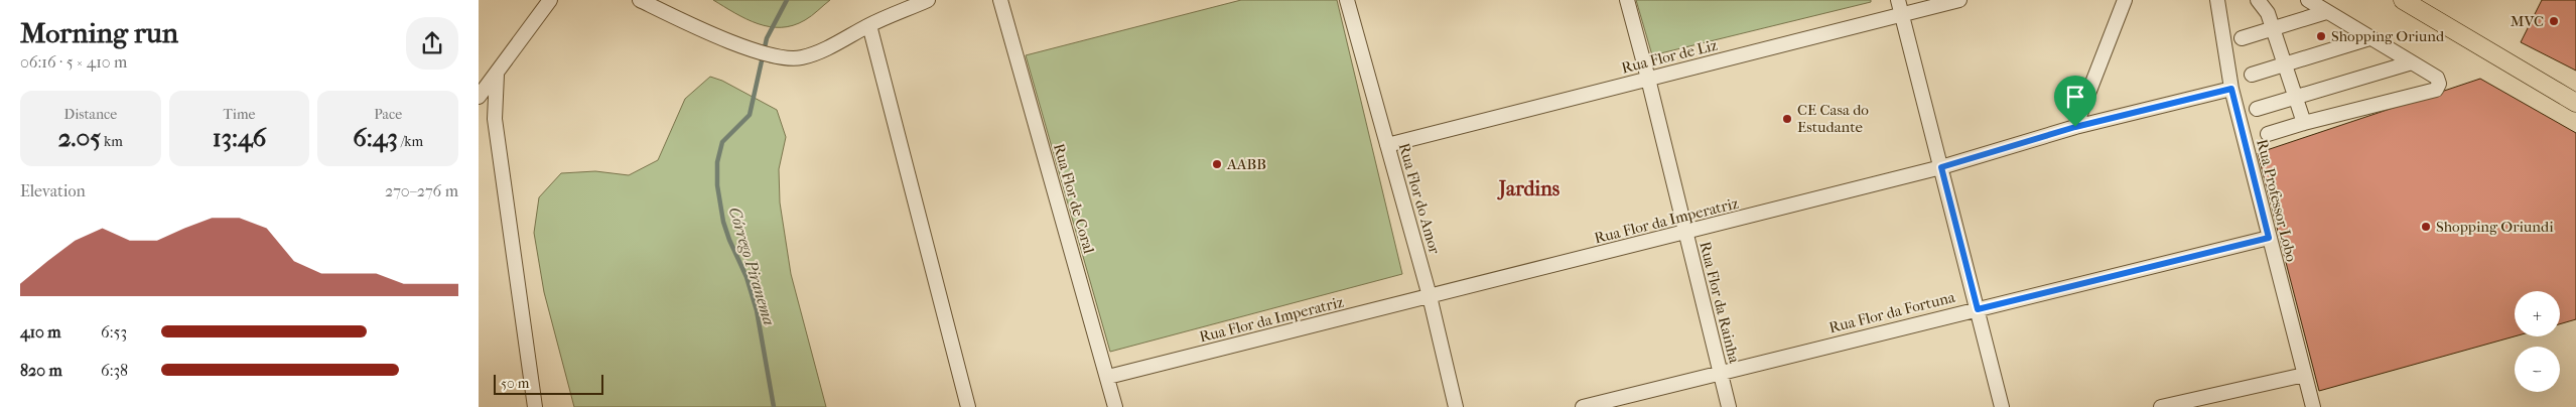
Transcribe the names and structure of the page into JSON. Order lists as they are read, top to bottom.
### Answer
{
  "streets": {
    "street": [
      "Rua Flor de Liz",
      "Rua Flor de Coral",
      "Rua Flor do Amor",
      "Rua Professor Lobo",
      "Rua Flor da Imperatriz",
      "Rua Flor da Rainha",
      "Rua Flor da Fortuna"
    ]
  },
  "crossings": [
    ["Rua Flor de Liz", "Rua Flor do Amor"],
    ["Rua Flor de Liz", "Rua Flor da Rainha"],
    ["Rua Flor de Coral", "Rua Flor da Imperatriz"],
    ["Rua Flor do Amor", "Rua Flor da Imperatriz"],
    ["Rua Professor Lobo", "Rua Flor da Imperatriz"],
    ["Rua Professor Lobo", "Rua Flor da Fortuna"],
    ["Rua Flor da Imperatriz", "Rua Flor da Rainha"],
    ["Rua Flor da Rainha", "Rua Flor da Fortuna"]
  ],
  "districts": ["Jardins"],
  "water": ["Córrego Piranema"],
  "places": [
    "MVC",
    "Shopping Oriund",
    "CE Casa do Estudante",
    "AABB",
    "Shopping Oriundi"
  ],
  "scale_bar": "50 m",
  "page": {
    "heading": ["Morning run", "06:16 · 5 × 410 m"],
    "stats": [
      ["Distance", "2.05 km"],
      ["Time", "13:46"],
      ["Pace", "6:43 /km"]
    ],
    "chart": ["Elevation", "270–276 m"],
    "map_buttons": ["+", "−"],
    "list": [
      {
        "name": "410 m",
        "note": "6:53"
      },
      {
        "name": "820 m",
        "note": "6:38"
      }
    ],
    "scale": "50 m"
  }
}
